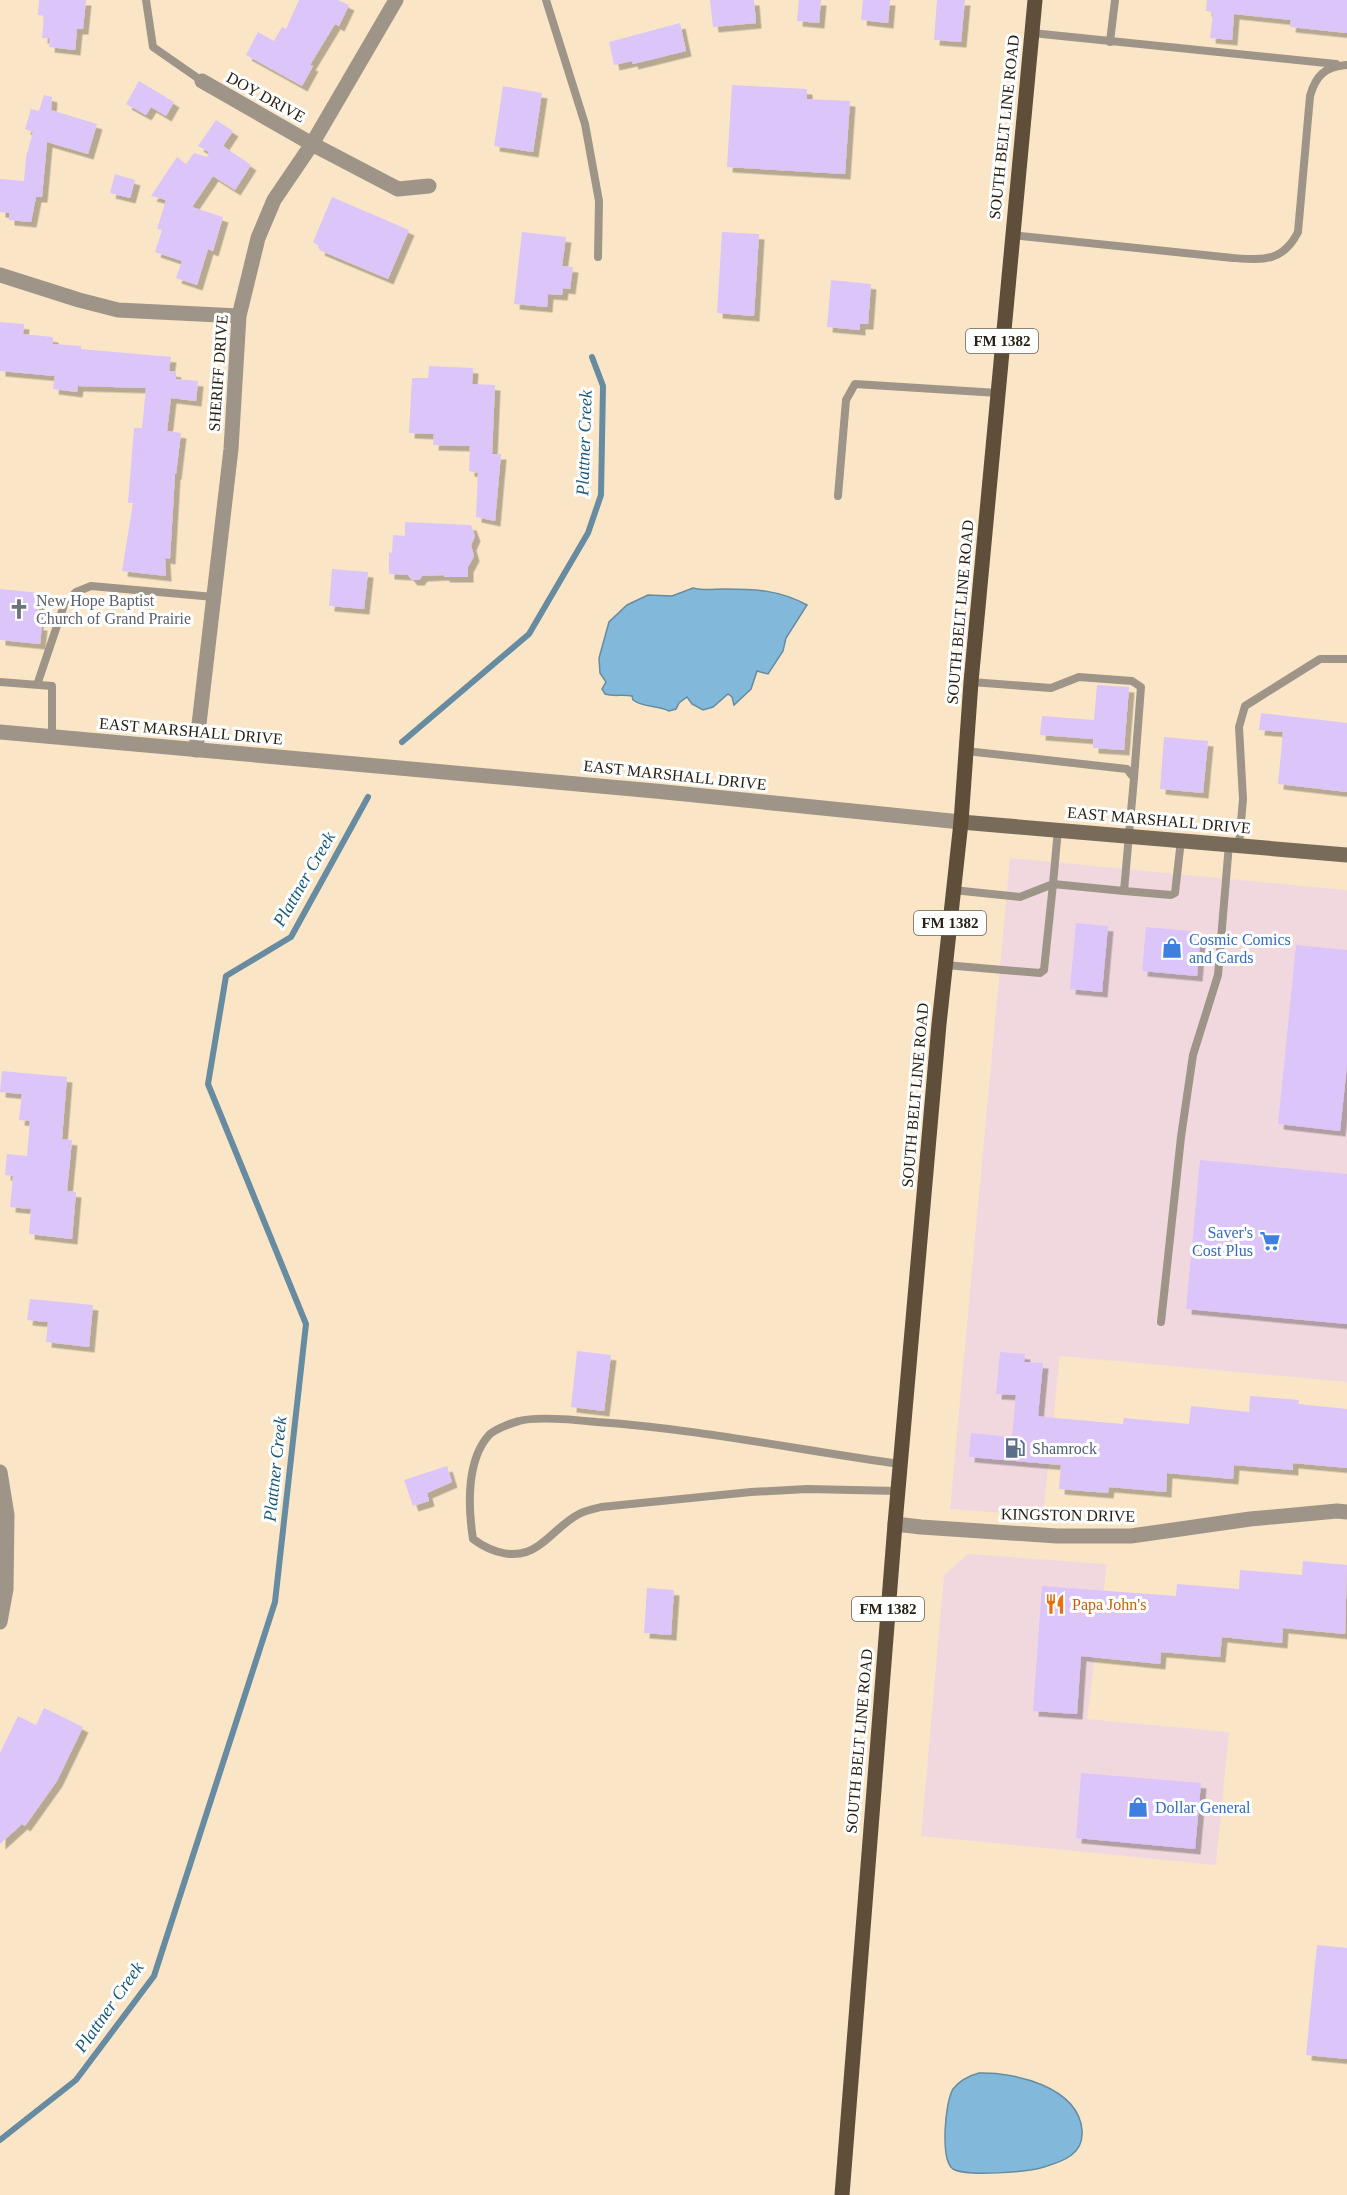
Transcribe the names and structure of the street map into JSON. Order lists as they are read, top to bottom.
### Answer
{
  "streets": {
    "main road": ["SOUTH BELT LINE ROAD", "FM 1382", "EAST MARSHALL DRIVE"],
    "street": ["DOY DRIVE", "SHERIFF DRIVE", "KINGSTON DRIVE"]
  },
  "crossings": [
    ["DOY DRIVE", "SHERIFF DRIVE"],
    ["SOUTH BELT LINE ROAD", "EAST MARSHALL DRIVE"],
    ["SOUTH BELT LINE ROAD", "KINGSTON DRIVE"],
    ["SHERIFF DRIVE", "EAST MARSHALL DRIVE"]
  ],
  "water": ["Plattner Creek"],
  "places": {
    "church": ["New Hope Baptist Church of Grand Prairie"],
    "shop": ["Cosmic Comics and Cards", "Dollar General"],
    "supermarket": ["Saver's Cost Plus"],
    "fuel station": ["Shamrock"],
    "restaurant": ["Papa John's"]
  }
}
